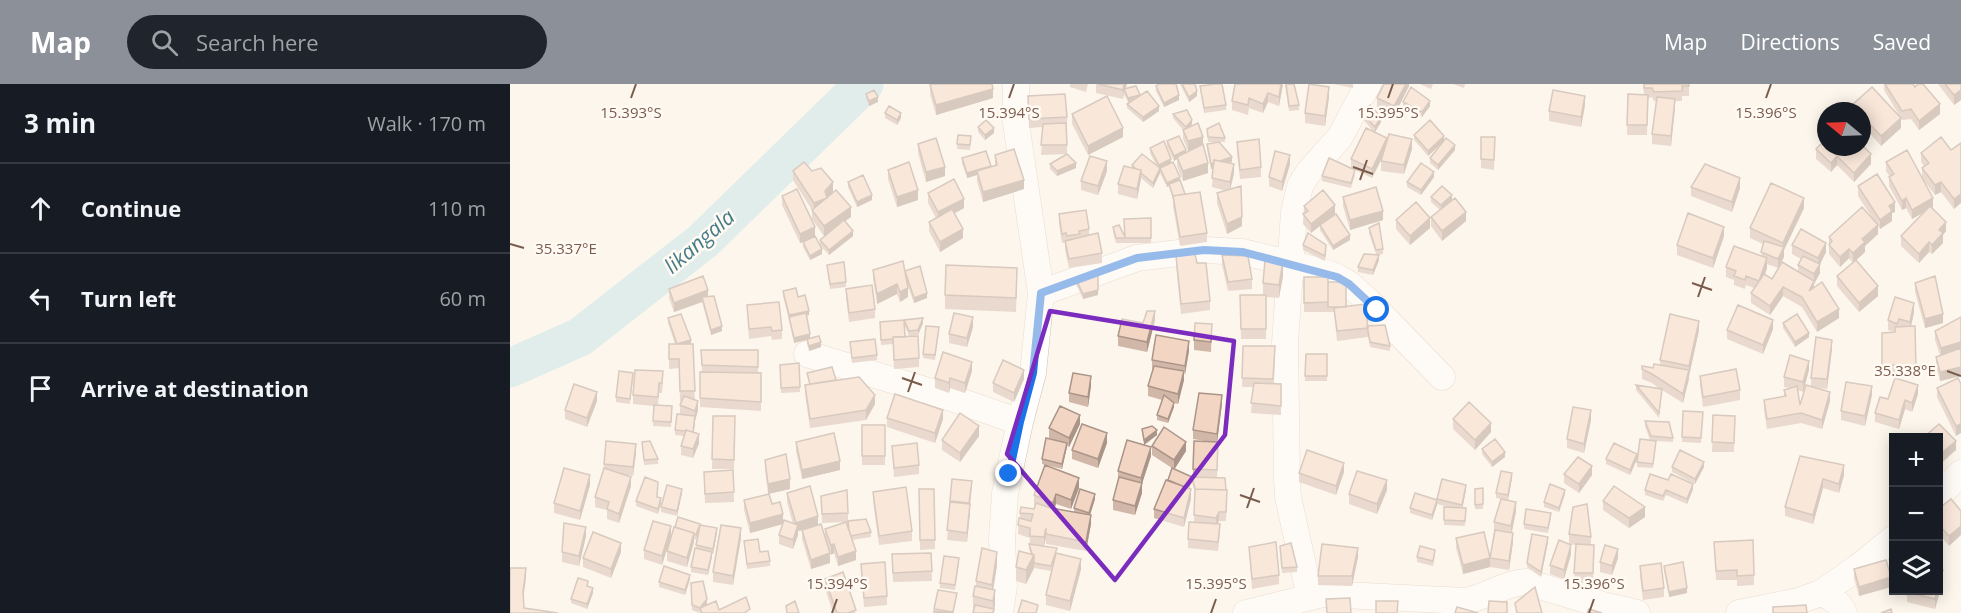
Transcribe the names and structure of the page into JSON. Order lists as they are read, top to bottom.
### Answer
{
  "water": ["likangala"],
  "north": "left",
  "page": {
    "header": "Map",
    "search": "Search here",
    "nav": ["Map", "Directions", "Saved"],
    "heading": ["3 min", "Walk · 170 m"],
    "list": [
      ["Continue", "110 m"],
      ["Turn left", "60 m"],
      "Arrive at destination"
    ],
    "map_buttons": ["+", "−"]
  },
  "coordinates": [
    "15.393°S",
    "15.394°S",
    "15.395°S",
    "15.396°S",
    "35.337°E",
    "35.338°E"
  ]
}
